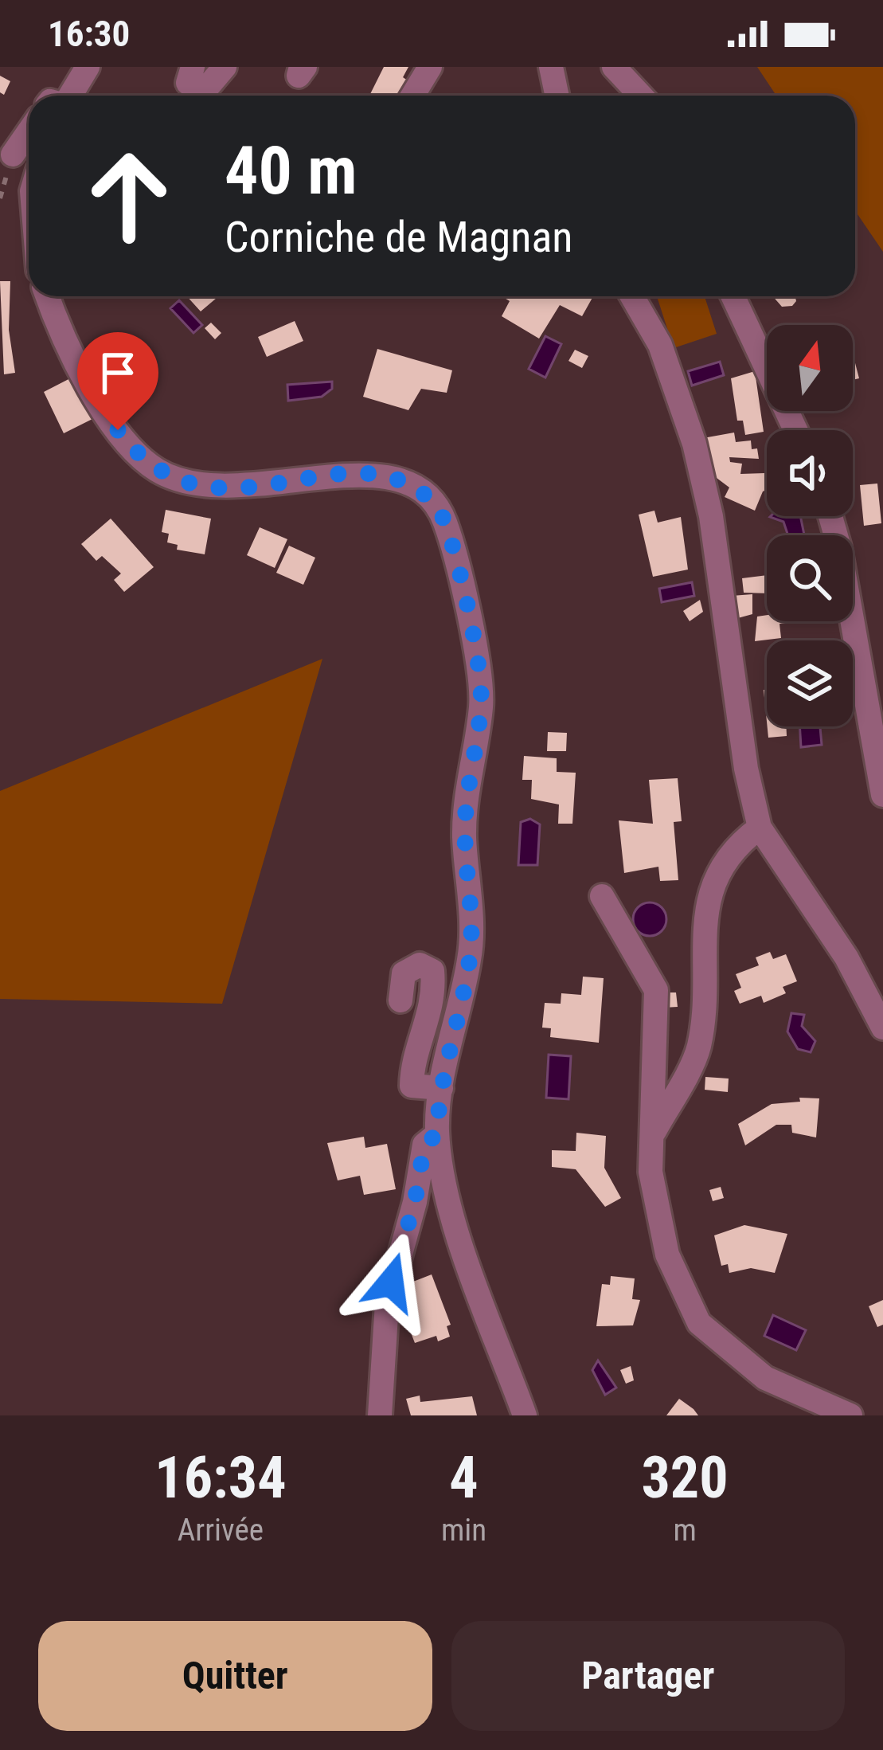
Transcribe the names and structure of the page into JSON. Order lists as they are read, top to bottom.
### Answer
{
  "north": "top",
  "page": {
    "status": "16:30",
    "turn": ["40 m", "Corniche de Magnan"],
    "eta": [
      "16:34",
      "Arrivée",
      "4",
      "min",
      "320",
      "m"
    ],
    "buttons": ["Quitter", "Partager"]
  }
}
